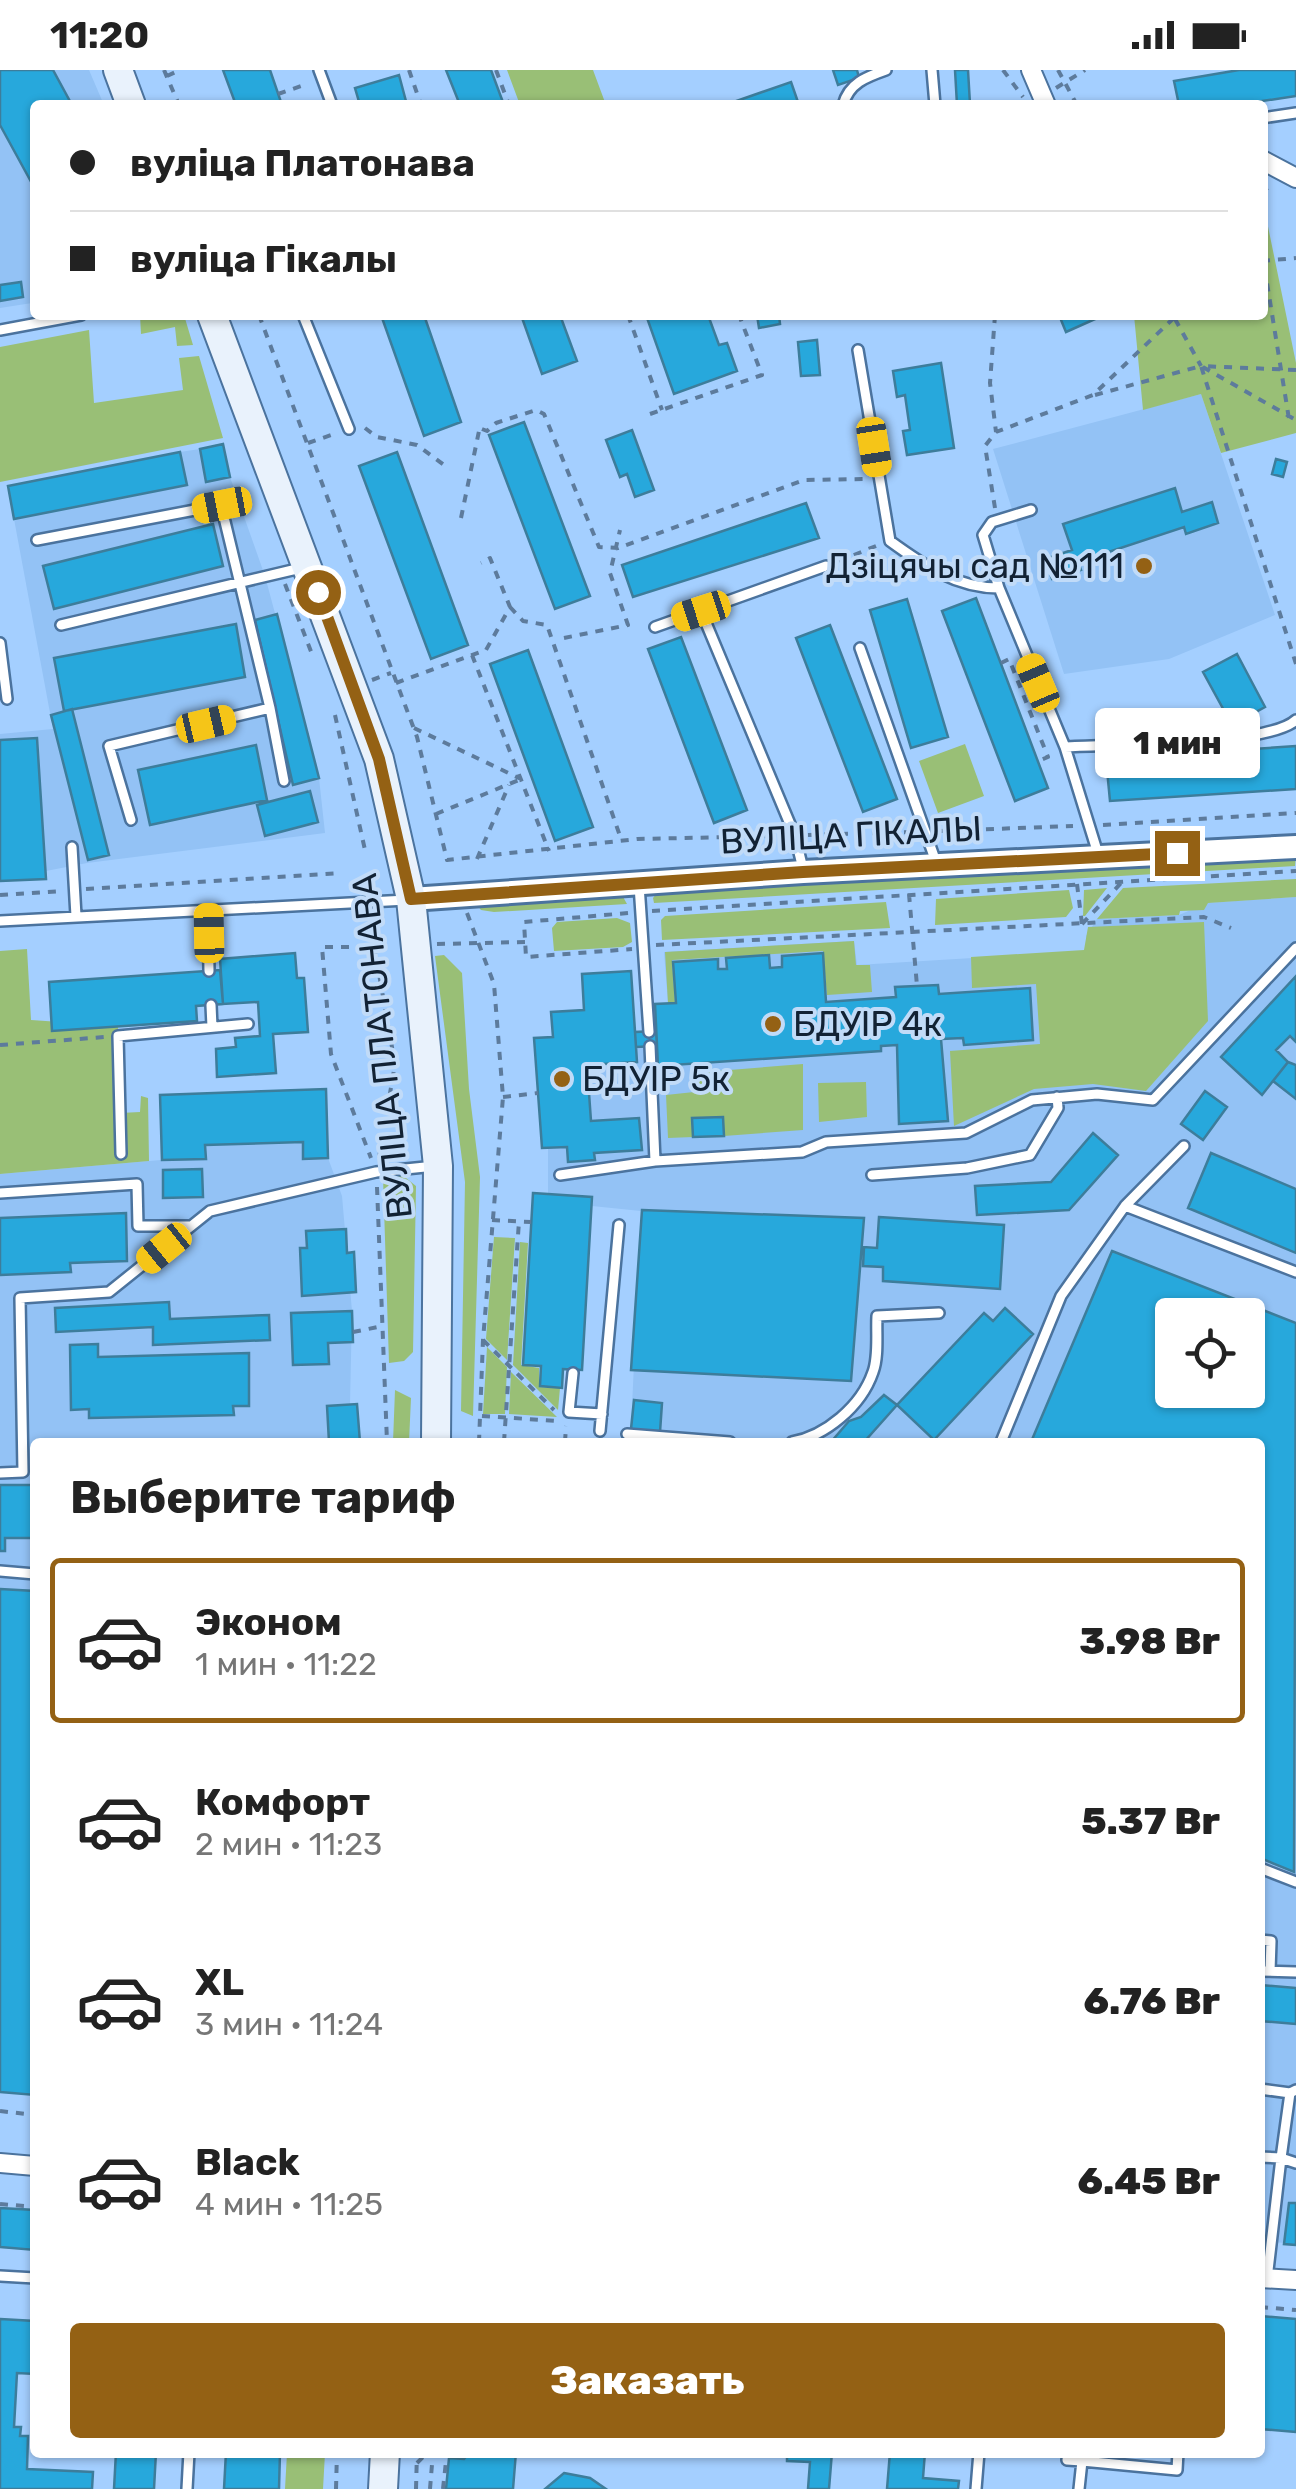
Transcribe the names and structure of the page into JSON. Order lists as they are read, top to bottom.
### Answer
{
  "streets": {
    "main road": ["ВУЛІЦА ПЛАТОНАВА"],
    "street": ["ВУЛІЦА ГІКАЛЫ"]
  },
  "crossings": [
    ["ВУЛІЦА ГІКАЛЫ", "ВУЛІЦА ПЛАТОНАВА"]
  ],
  "places": ["Дзіцячы сад №111", "БДУІР 4к", "БДУІР 5к"],
  "page": {
    "status": "11:20",
    "banner": ["вуліца Платонава", "вуліца Гікалы"],
    "bubble": "1 мин",
    "heading": "Выберите тариф",
    "list": [
      {
        "name": "Эконом",
        "note": "1 мин · 11:22",
        "value": "3.98 Br"
      },
      {
        "name": "Комфорт",
        "note": "2 мин · 11:23",
        "value": "5.37 Br"
      },
      {
        "name": "XL",
        "note": "3 мин · 11:24",
        "value": "6.76 Br"
      },
      {
        "name": "Black",
        "note": "4 мин · 11:25",
        "value": "6.45 Br"
      }
    ],
    "buttons": "Заказать"
  }
}
